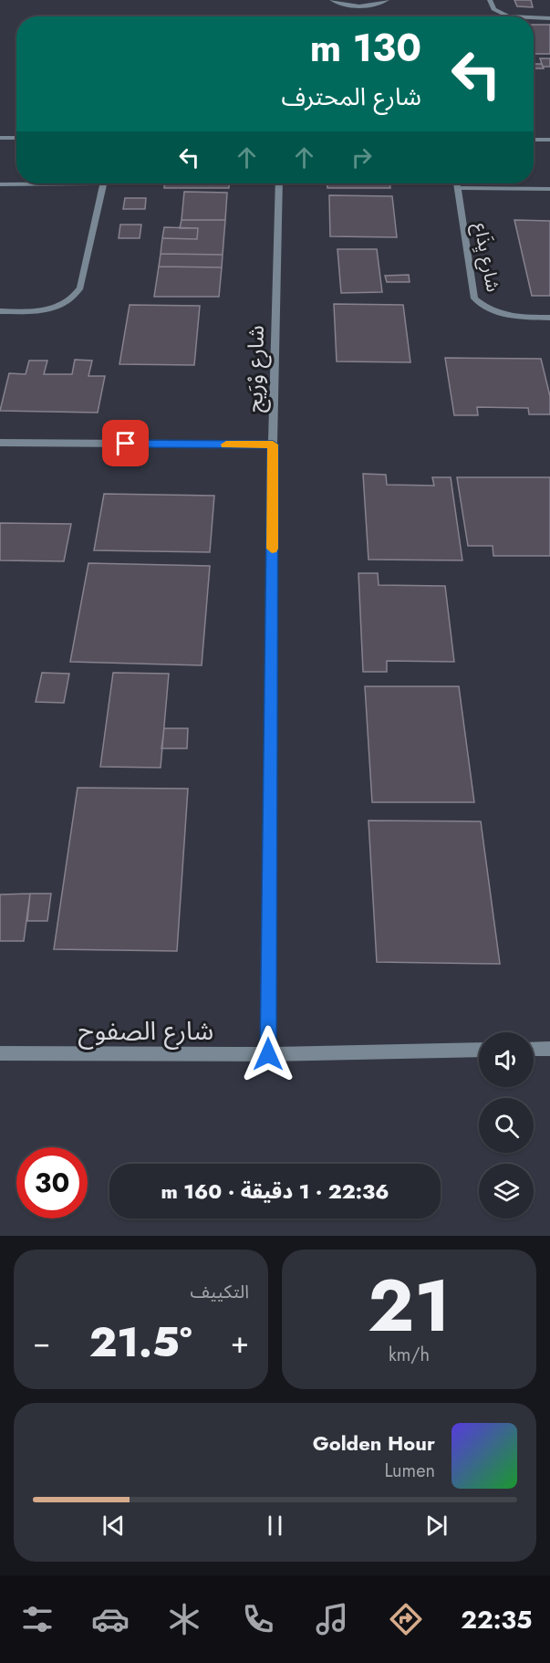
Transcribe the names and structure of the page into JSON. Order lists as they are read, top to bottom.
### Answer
{
  "streets": {
    "street": ["شارع يِذَاع", "شارع وْرَيج", "شارع الصفوح"]
  },
  "crossings": [
    ["شارع وْرَيج", "شارع الصفوح"]
  ],
  "page": {
    "turn": ["130 m", "شارع المحترف"],
    "limit": "30",
    "trip": "22:36 · 1 دقيقة · 160 m",
    "tile": [
      ["21", "km/h"],
      "التكييف"
    ],
    "heat": ["−", "21.5°", "+"],
    "song": ["Golden Hour", "Lumen"],
    "tabs": "22:35"
  }
}
